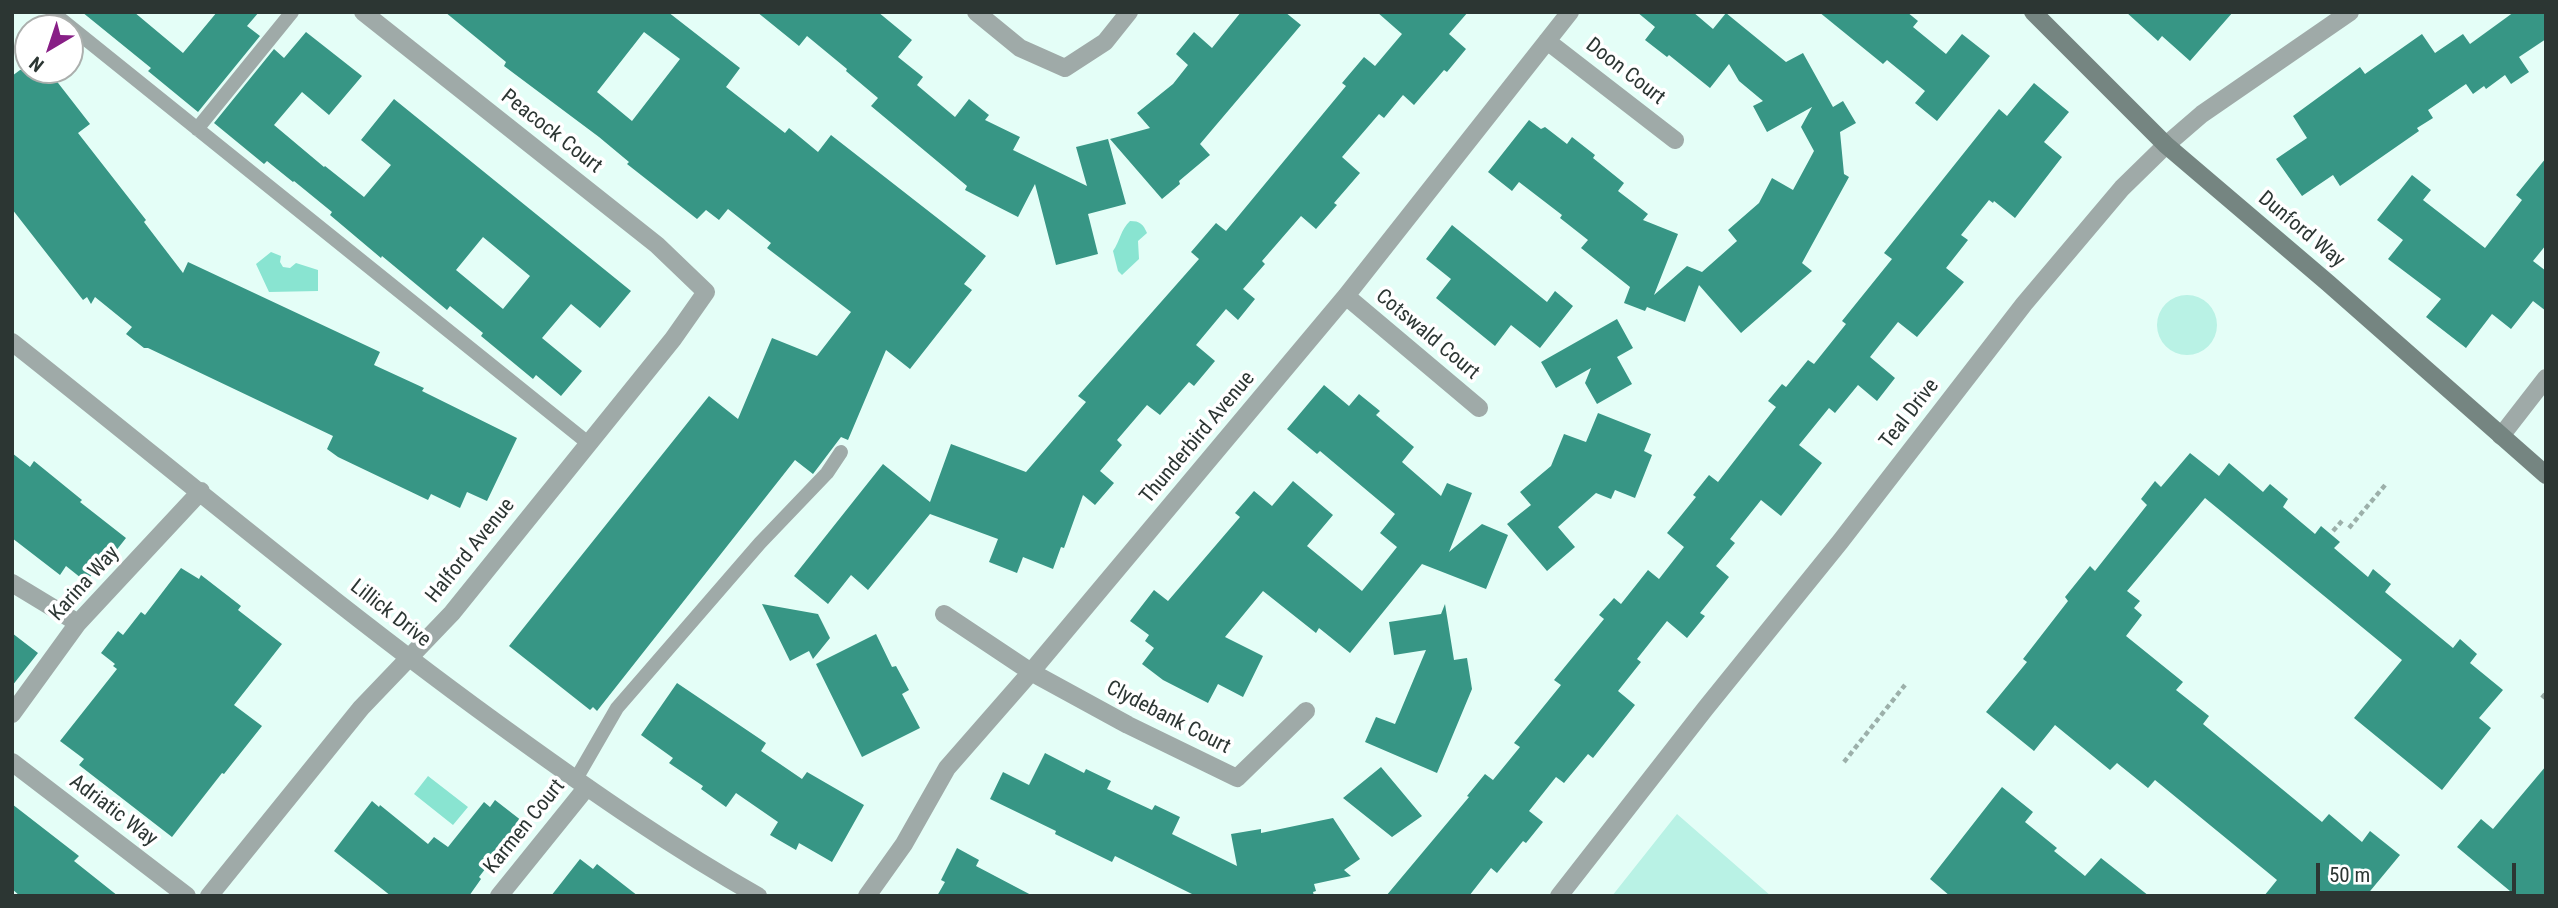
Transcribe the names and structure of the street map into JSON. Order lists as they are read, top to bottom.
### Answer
{
  "streets": {
    "street": [
      "Doon Court",
      "Peacock Court",
      "Dunford Way",
      "Cotswald Court",
      "Teal Drive",
      "Thunderbird Avenue",
      "Halford Avenue",
      "Karina Way",
      "Lillick Drive",
      "Clydebank Court",
      "Adriatic Way",
      "Karmen Court"
    ]
  },
  "crossings": [
    ["Doon Court", "Thunderbird Avenue"],
    ["Peacock Court", "Halford Avenue"],
    ["Dunford Way", "Teal Drive"],
    ["Cotswald Court", "Thunderbird Avenue"],
    ["Thunderbird Avenue", "Clydebank Court"],
    ["Halford Avenue", "Lillick Drive"],
    ["Karina Way", "Lillick Drive"],
    ["Lillick Drive", "Karmen Court"]
  ],
  "scale_bar": "50 m",
  "north": "bottom left"
}
